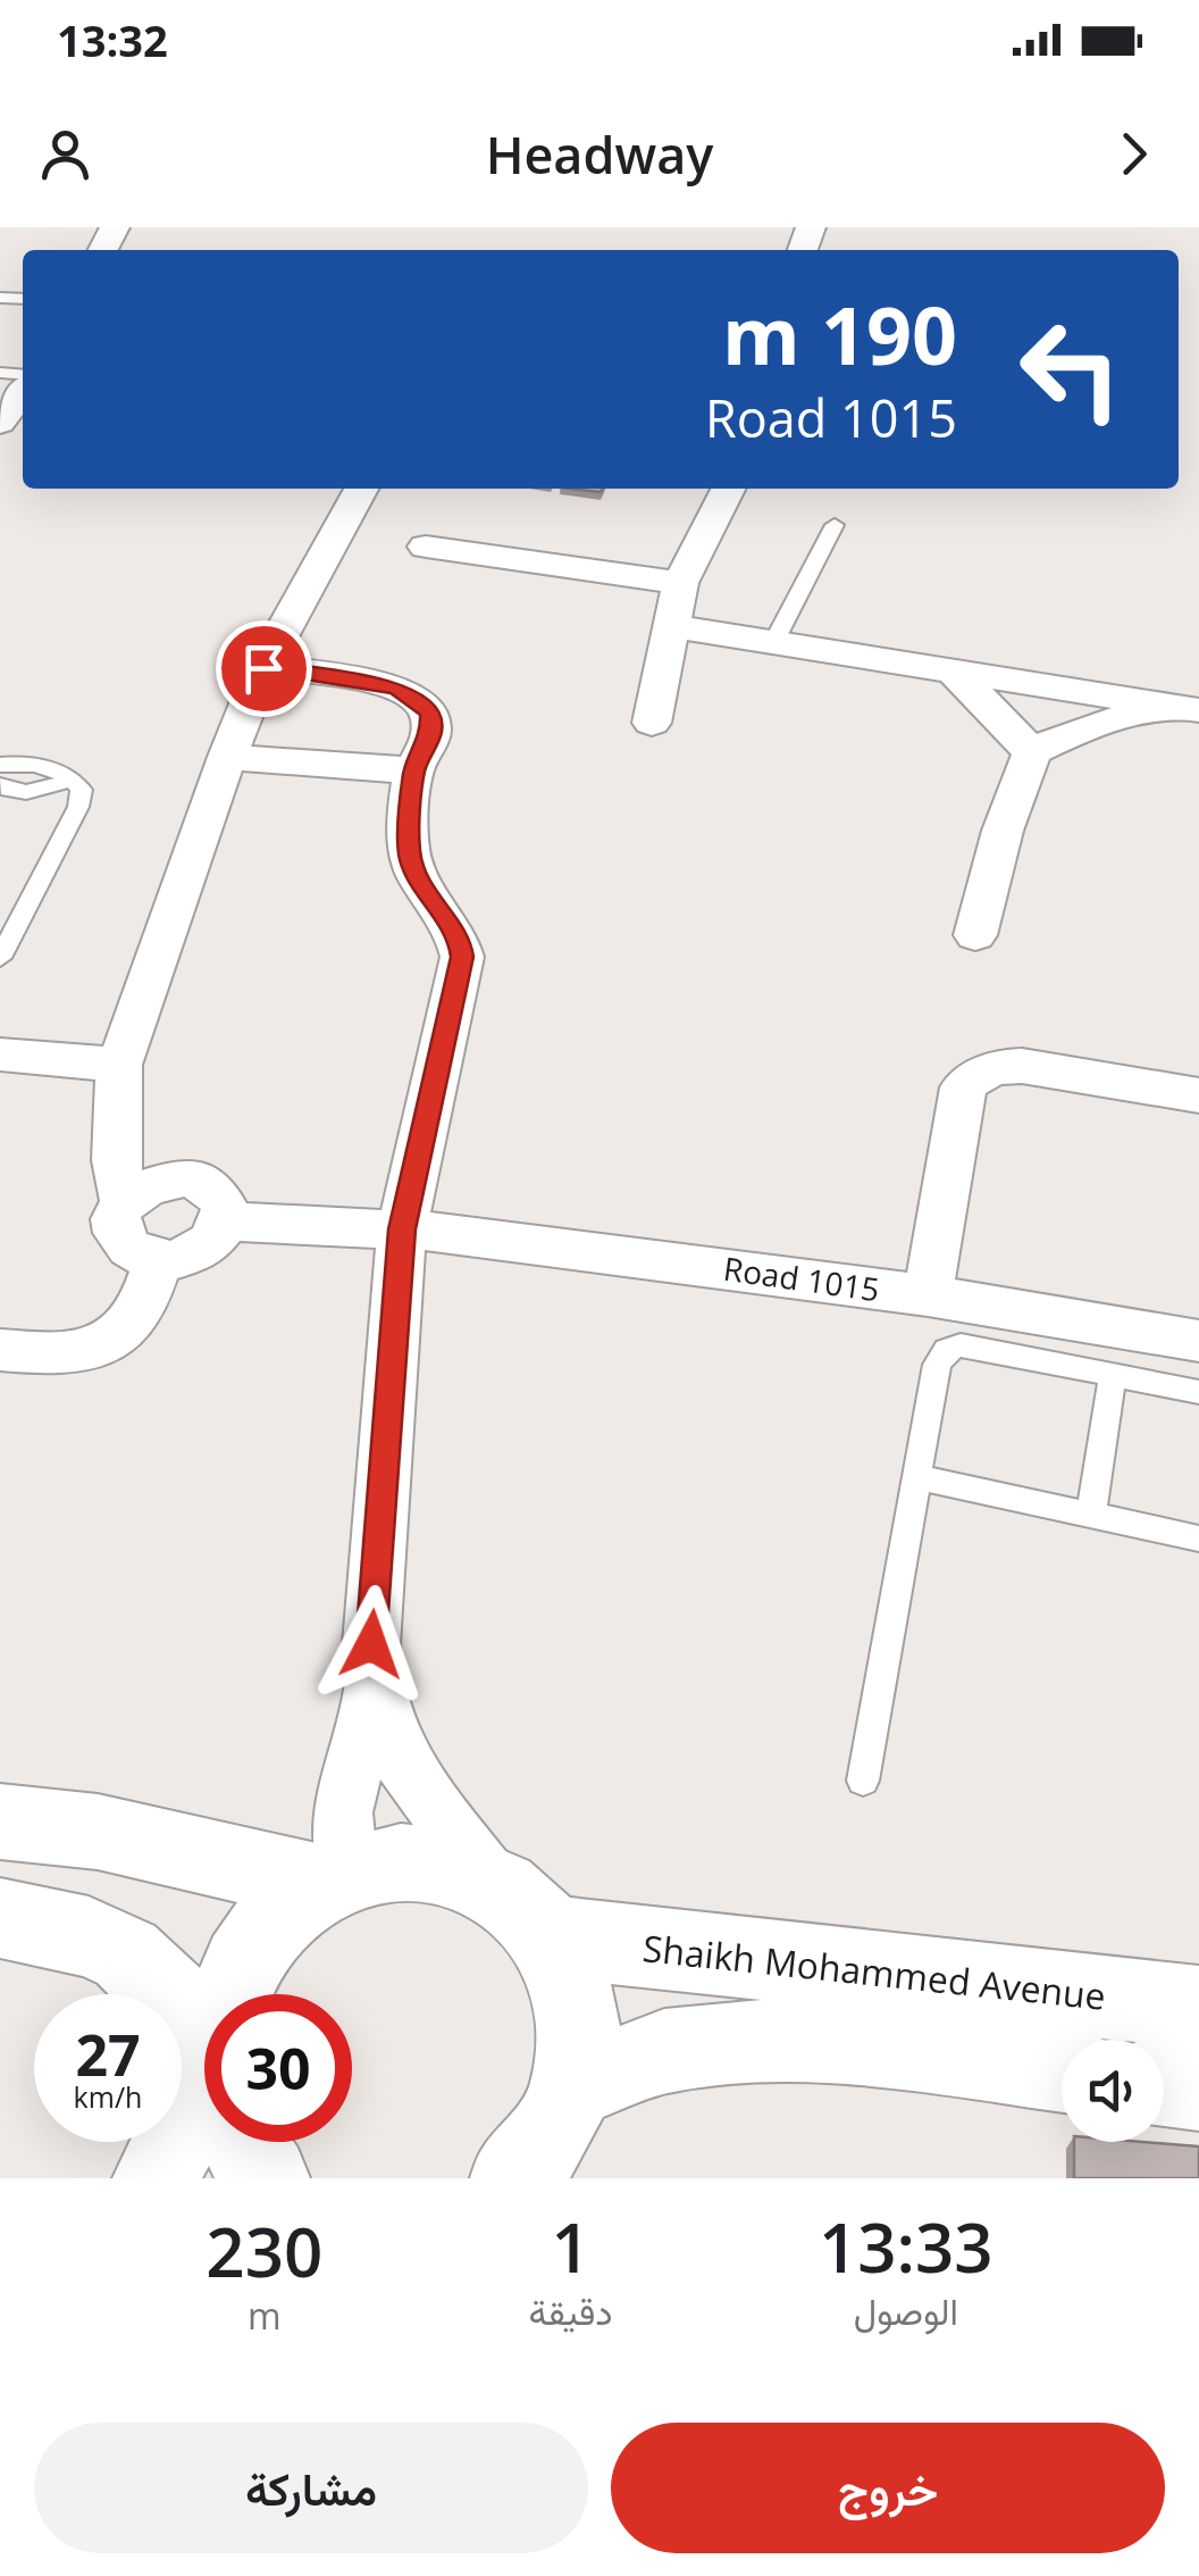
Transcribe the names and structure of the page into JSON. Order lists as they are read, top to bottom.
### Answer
{
  "streets": {
    "street": ["Road 1015", "Shaikh Mohammed Avenue"]
  },
  "page": {
    "status": "13:32",
    "header": "Headway",
    "turn": ["190 m", "Road 1015"],
    "speed": "27 km/h",
    "limit": "30",
    "eta": [
      "13:33",
      "الوصول",
      "1",
      "دقيقة",
      "230",
      "m"
    ],
    "buttons": ["خروج", "مشاركة"]
  }
}
